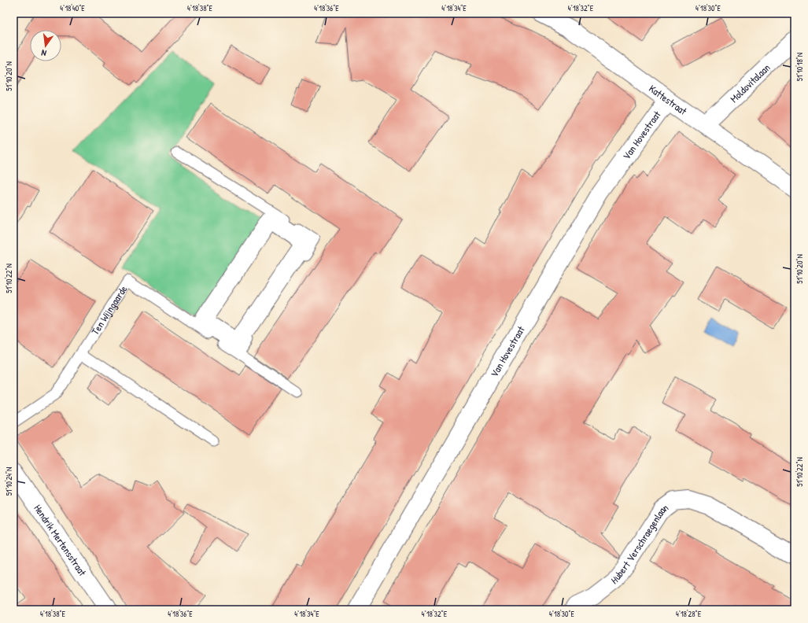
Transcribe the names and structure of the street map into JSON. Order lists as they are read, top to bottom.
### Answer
{
  "streets": {
    "street": [
      "Moldovitalaan",
      "Kattestraat",
      "Van Hovestraat",
      "Hendrik Mertensstraat",
      "Hubert Verschraegenlaan"
    ],
    "lane": ["Ten Wijngaarde"]
  },
  "crossings": [
    ["Moldovitalaan", "Kattestraat"],
    ["Kattestraat", "Van Hovestraat"]
  ],
  "north": "bottom",
  "coordinates": [
    "4°18'40\"E",
    "4°18'38\"E",
    "4°18'36\"E",
    "4°18'34\"E",
    "4°18'32\"E",
    "4°18'30\"E",
    "51°10'18\"N",
    "51°10'20\"N",
    "51°10'22\"N",
    "51°10'24\"N",
    "4°18'28\"E"
  ]
}
